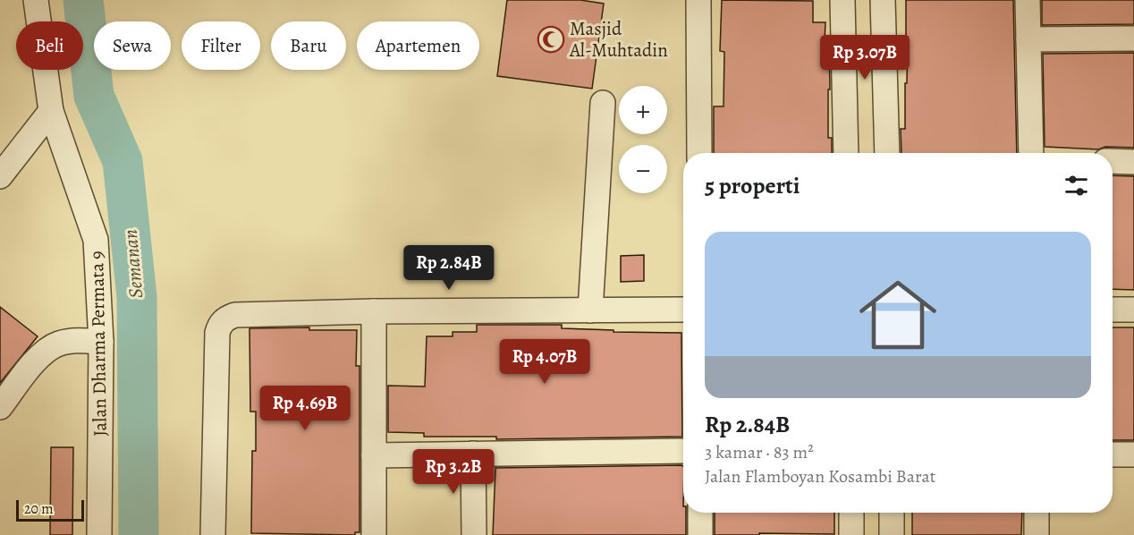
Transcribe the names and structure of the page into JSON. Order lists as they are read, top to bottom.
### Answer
{
  "streets": {
    "street": ["Jalan Dharma Permata 9"]
  },
  "water": ["Semanan"],
  "places": {
    "mosque": ["Masjid Al-Muhtadin"]
  },
  "scale_bar": "20 m",
  "page": {
    "chip": [
      "Beli",
      "Sewa",
      "Filter",
      "Baru",
      "Apartemen"
    ],
    "price": [
      "Rp 3.07B",
      "Rp 2.84B",
      "Rp 4.07B",
      "Rp 4.69B",
      "Rp 3.2B"
    ],
    "map_buttons": ["+", "−"],
    "heading": "5 properti",
    "list": [
      {
        "name": "Rp 2.84B",
        "note": "3 kamar · 83 m² · Jalan Flamboyan Kosambi Barat"
      }
    ],
    "scale": "20 m"
  }
}
